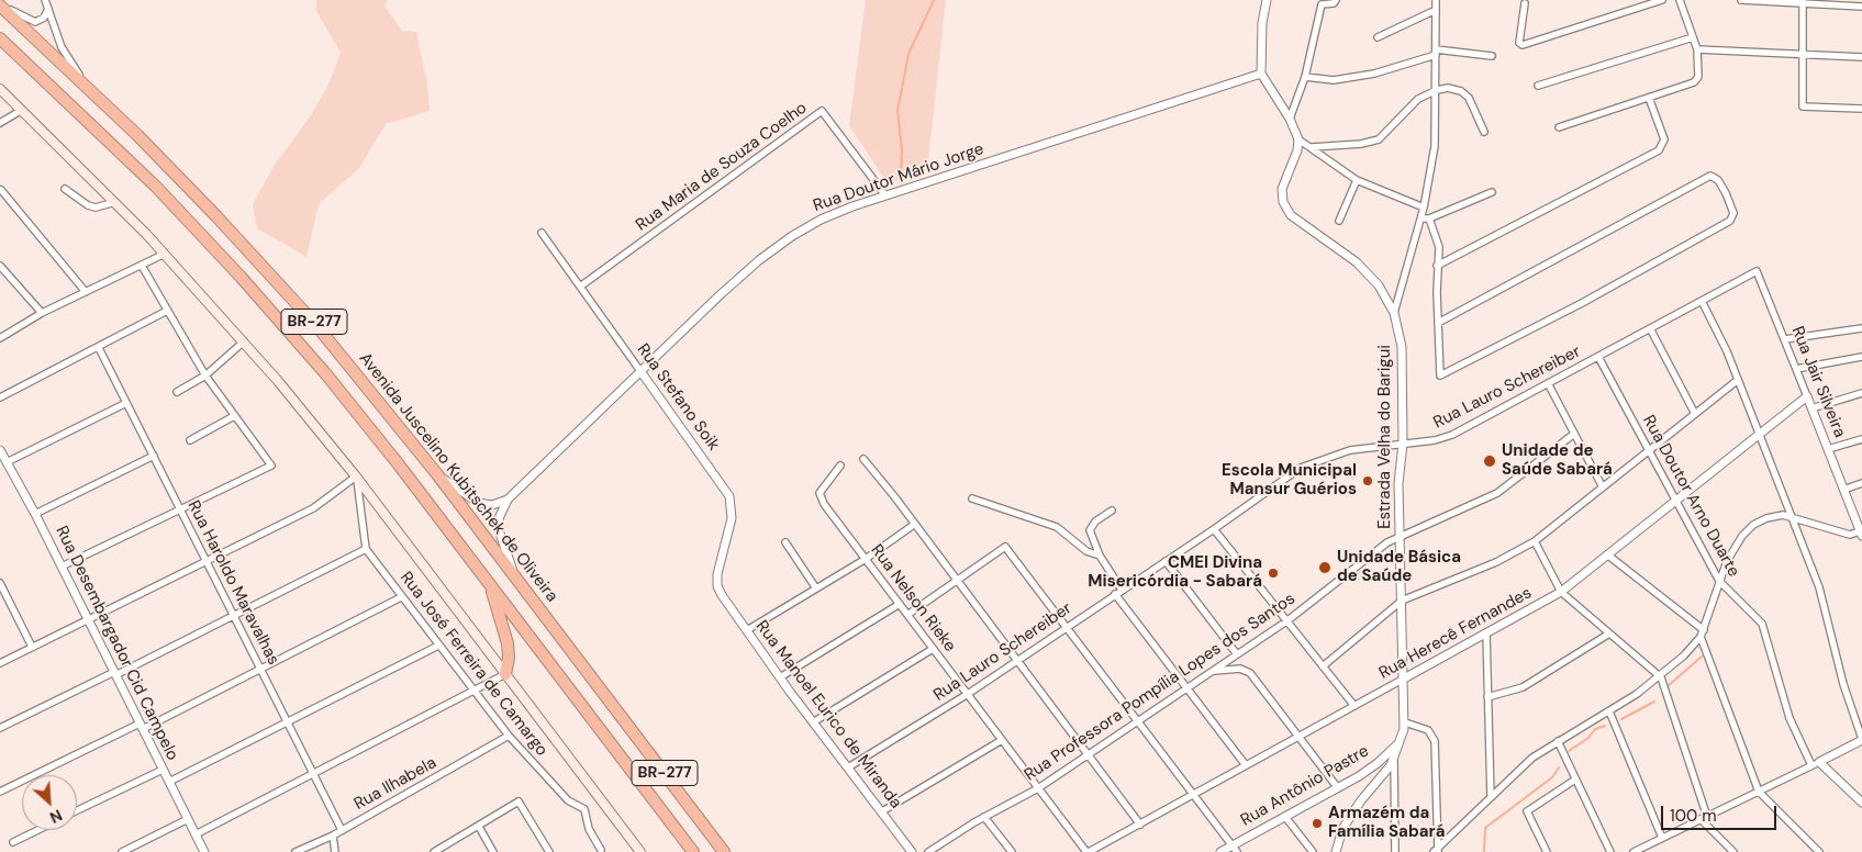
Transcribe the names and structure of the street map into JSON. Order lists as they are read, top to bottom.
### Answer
{
  "streets": {
    "highway": ["BR-277", "Avenida Juscelino Kubitschek de Oliveira"],
    "street": [
      "Rua Maria de Souza Coelho",
      "Rua Doutor Mário Jorge",
      "Rua Jair Silveira",
      "Rua Lauro Schereiber",
      "Rua Stefano Soik",
      "Estrada Velha do Barigui",
      "Rua Doutor Arno Duarte",
      "Rua Haroldo Maravalhas",
      "Rua Nelson Rieke",
      "Rua Herecê Fernandes",
      "Rua Desembargador Cid Campelo",
      "Rua José Ferreira de Camargo",
      "Rua Professora Pompília Lopes dos Santos",
      "Rua Manoel Eurico de Miranda",
      "Rua Ilhabela",
      "Rua Antônio Pastre"
    ]
  },
  "crossings": [
    ["Rua Maria de Souza Coelho", "Rua Doutor Mário Jorge"],
    ["Rua Maria de Souza Coelho", "Rua Stefano Soik"],
    ["Rua Doutor Mário Jorge", "Rua Stefano Soik"],
    ["Rua Doutor Mário Jorge", "Avenida Juscelino Kubitschek de Oliveira"],
    ["Rua Jair Silveira", "Rua Lauro Schereiber"],
    ["Rua Jair Silveira", "Rua Herecê Fernandes"],
    ["Rua Lauro Schereiber", "Estrada Velha do Barigui"],
    ["Rua Lauro Schereiber", "Rua Doutor Arno Duarte"],
    ["Rua Lauro Schereiber", "Rua Nelson Rieke"],
    ["Rua Lauro Schereiber", "Rua Manoel Eurico de Miranda"],
    ["Rua Stefano Soik", "Rua Manoel Eurico de Miranda"],
    ["Estrada Velha do Barigui", "Rua Herecê Fernandes"],
    ["Estrada Velha do Barigui", "Rua Professora Pompília Lopes dos Santos"],
    ["Estrada Velha do Barigui", "Rua Antônio Pastre"],
    ["Rua Doutor Arno Duarte", "Rua Herecê Fernandes"],
    ["Rua Haroldo Maravalhas", "Rua Ilhabela"],
    ["Rua Nelson Rieke", "Rua Herecê Fernandes"],
    ["Rua Nelson Rieke", "Rua Professora Pompília Lopes dos Santos"],
    ["Rua José Ferreira de Camargo", "Rua Ilhabela"]
  ],
  "places": [
    "Unidade de Saúde Sabará",
    "Escola Municipal Mansur Guérios",
    "Unidade Básica de Saúde",
    "CMEI Divina Misericórdia - Sabará",
    "Armazém da Família Sabará"
  ],
  "scale_bar": "100 m",
  "north": "bottom right"
}
